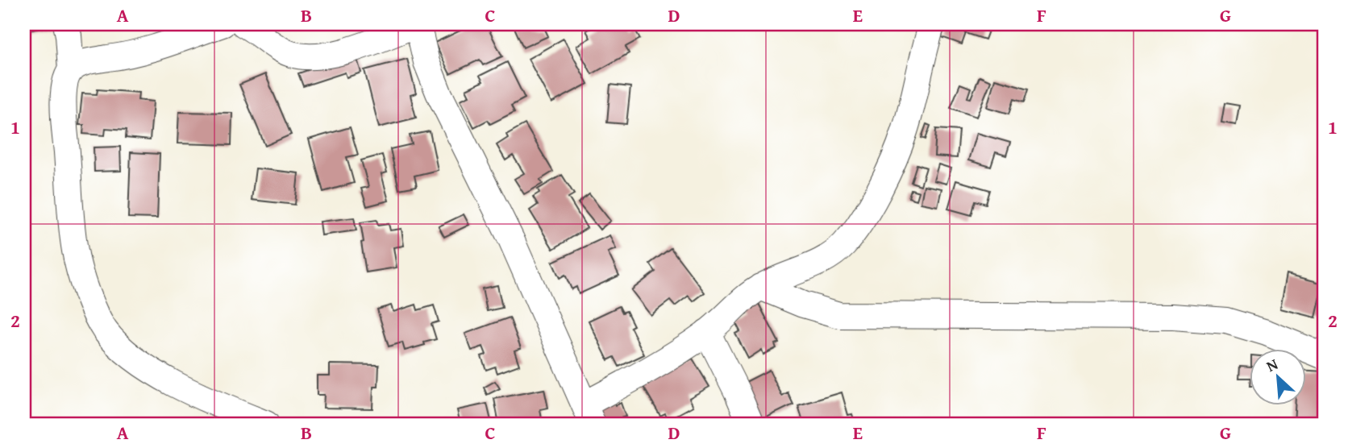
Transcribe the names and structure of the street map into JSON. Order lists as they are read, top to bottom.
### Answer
{
  "north": "top left",
  "grid": {
    "columns": [
      "A",
      "B",
      "C",
      "D",
      "E",
      "F",
      "G"
    ],
    "rows": ["1", "2"]
  }
}
